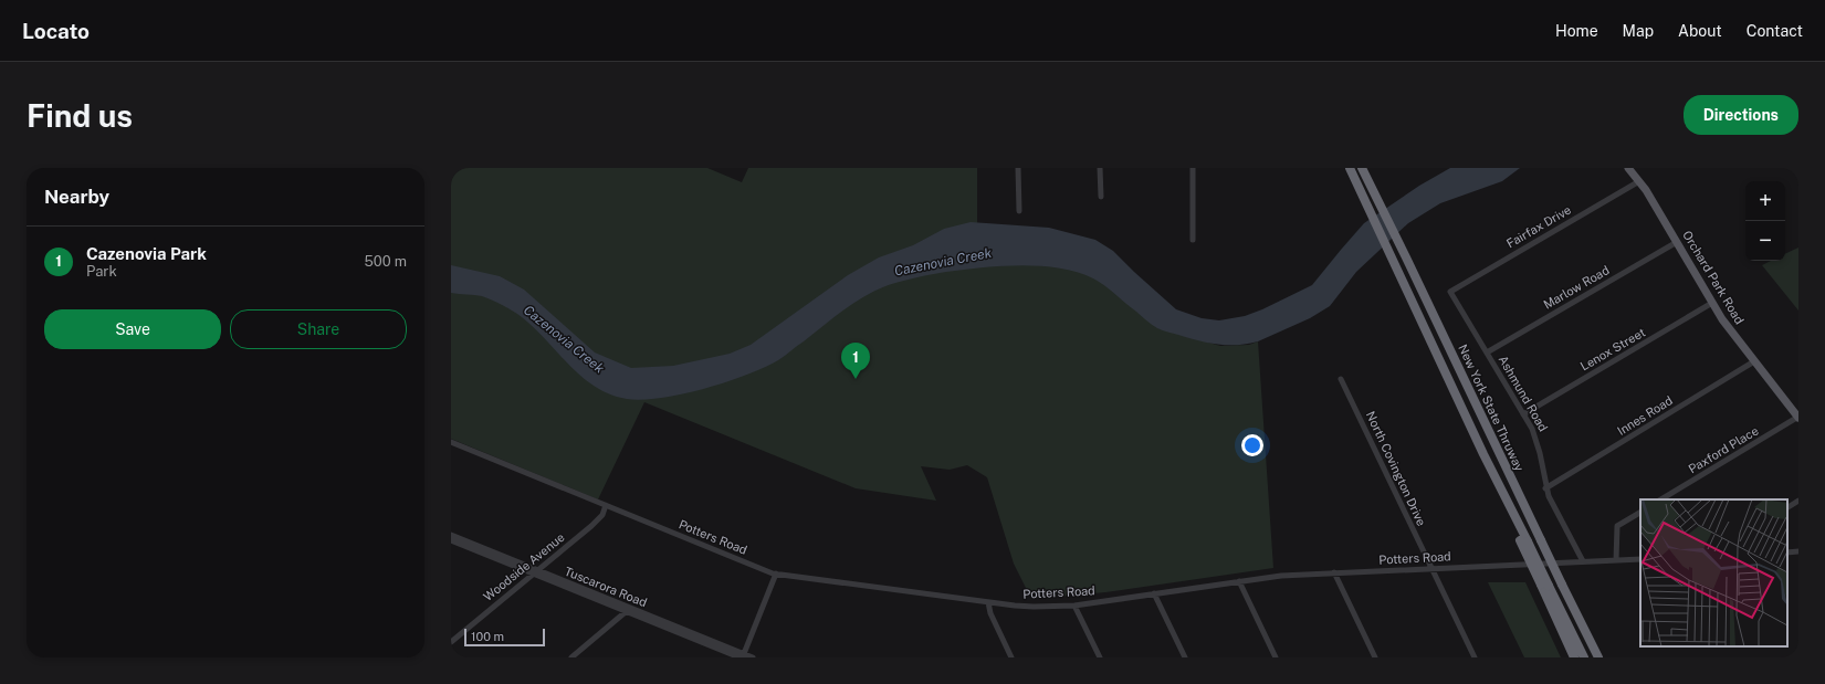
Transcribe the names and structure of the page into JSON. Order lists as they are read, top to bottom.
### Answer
{
  "streets": {
    "highway": ["New York State Thruway"],
    "main road": ["Orchard Park Road"],
    "street": [
      "Fairfax Drive",
      "Marlow Road",
      "Lenox Street",
      "Ashmund Road",
      "Innes Road",
      "Paxford Place",
      "North Covington Drive",
      "Potters Road",
      "Woodside Avenue",
      "Tuscarora Road"
    ]
  },
  "crossings": [
    ["Fairfax Drive", "Orchard Park Road"],
    ["Fairfax Drive", "Ashmund Road"],
    ["Orchard Park Road", "Marlow Road"],
    ["Orchard Park Road", "Lenox Street"],
    ["Orchard Park Road", "Innes Road"],
    ["Orchard Park Road", "Paxford Place"],
    ["Marlow Road", "Ashmund Road"],
    ["Lenox Street", "Ashmund Road"],
    ["Ashmund Road", "Innes Road"],
    ["Ashmund Road", "Potters Road"],
    ["North Covington Drive", "Potters Road"],
    ["Potters Road", "Woodside Avenue"],
    ["Woodside Avenue", "Tuscarora Road"]
  ],
  "water": ["Cazenovia Creek"],
  "scale_bar": "100 m",
  "page": {
    "header": "Locato",
    "nav": [
      "Home",
      "Map",
      "About",
      "Contact"
    ],
    "buttons": [
      "Directions",
      ["Save", "Share"]
    ],
    "title": "Find us",
    "heading": "Nearby",
    "map_buttons": ["+", "−"],
    "list": [
      {
        "mark": "1",
        "name": "Cazenovia Park",
        "note": "Park",
        "value": "500 m"
      }
    ],
    "pins": "1",
    "scale": "100 m"
  }
}
